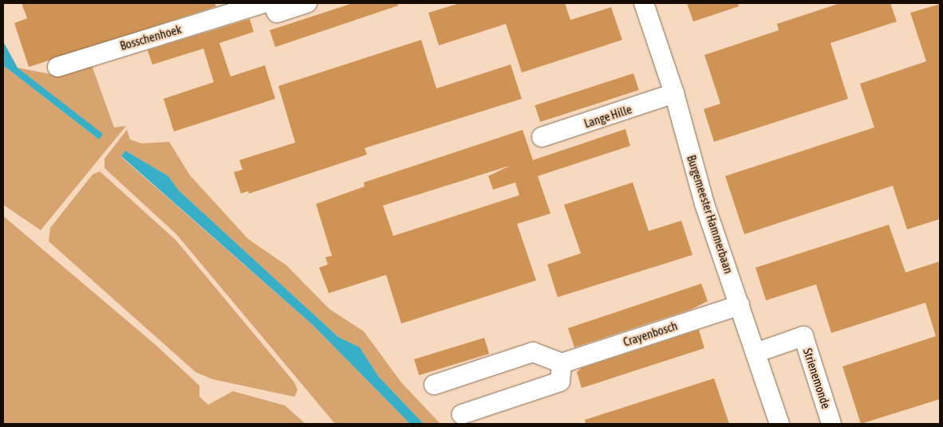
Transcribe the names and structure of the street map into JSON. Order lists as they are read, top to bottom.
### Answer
{
  "streets": {
    "street": [
      "Bosschenhoek",
      "Lange Hille",
      "Burgemeester Hammerbaan",
      "Crayenbosch",
      "Strienemonde"
    ]
  },
  "crossings": [
    ["Lange Hille", "Burgemeester Hammerbaan"],
    ["Burgemeester Hammerbaan", "Crayenbosch"],
    ["Burgemeester Hammerbaan", "Strienemonde"]
  ]
}
